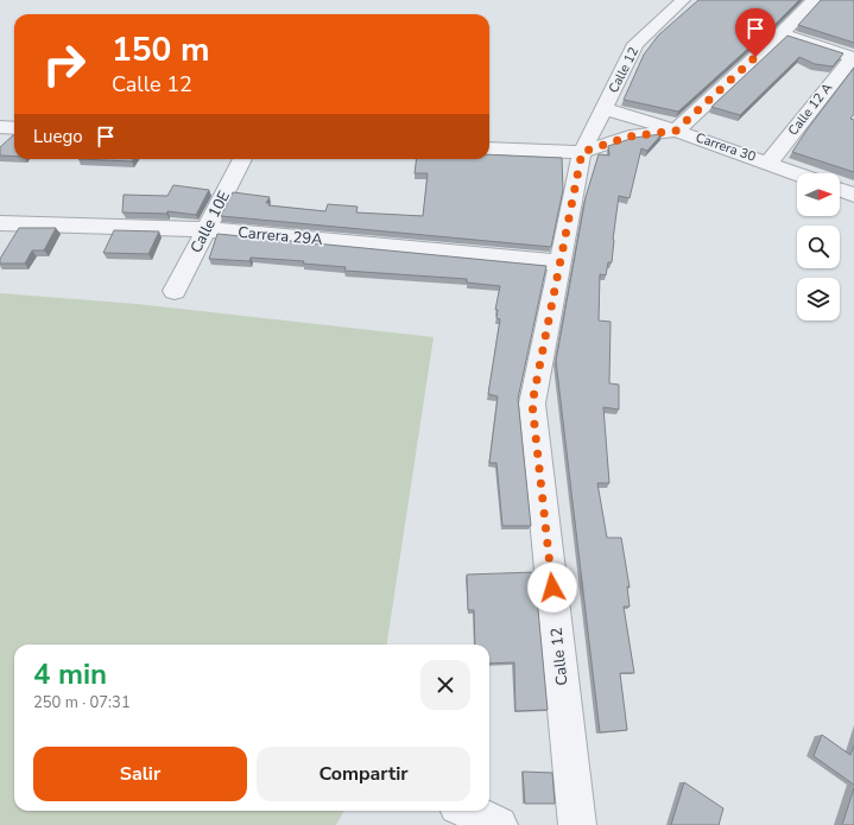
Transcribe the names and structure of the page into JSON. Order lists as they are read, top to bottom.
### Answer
{
  "streets": {
    "street": [
      "Calle 12",
      "Calle 12 A",
      "Carrera 30",
      "Calle 10E",
      "Carrera 29A"
    ]
  },
  "crossings": [
    ["Calle 12", "Carrera 30"],
    ["Calle 12", "Carrera 29A"],
    ["Calle 12 A", "Carrera 30"],
    ["Calle 10E", "Carrera 29A"]
  ],
  "north": "right",
  "page": {
    "turn": ["150 m", "Calle 12"],
    "then": "Luego",
    "heading": ["4 min", "250 m · 07:31"],
    "buttons": ["Salir", "Compartir"]
  }
}
